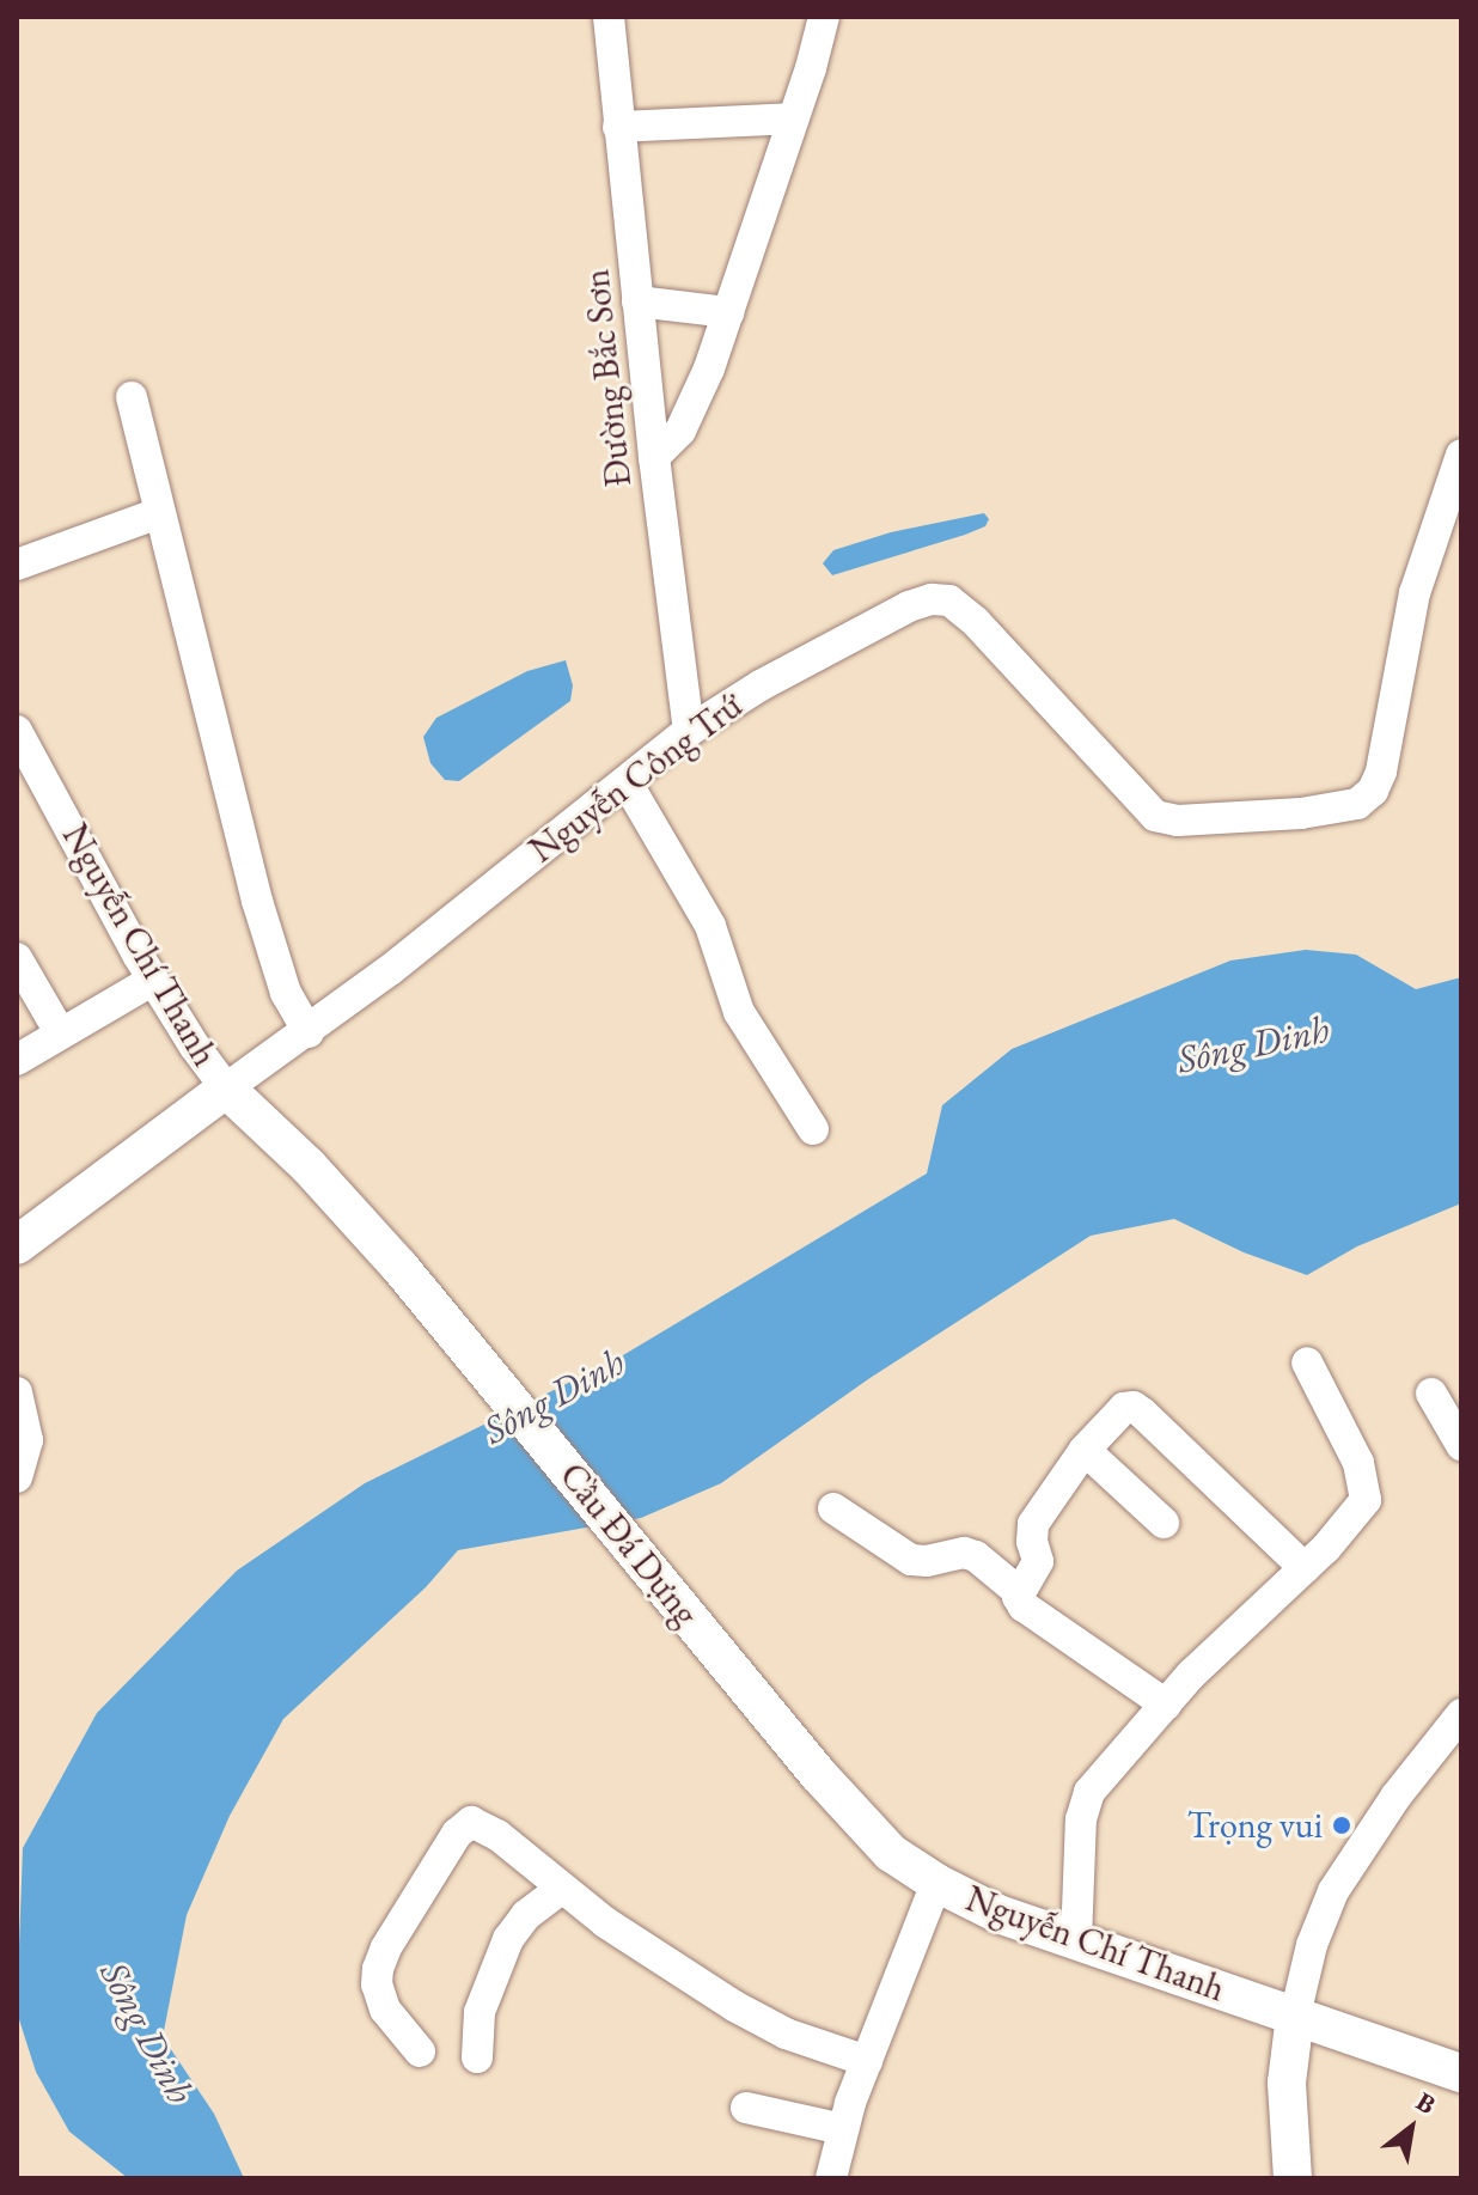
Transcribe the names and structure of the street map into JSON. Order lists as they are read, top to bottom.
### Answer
{
  "streets": {
    "main road": ["Nguyễn Công Trứ", "Nguyễn Chí Thanh", "Cầu Đá Dựng"],
    "street": ["Đường Bắc Sơn"]
  },
  "crossings": [
    ["Đường Bắc Sơn", "Nguyễn Công Trứ"],
    ["Nguyễn Công Trứ", "Nguyễn Chí Thanh"],
    ["Nguyễn Chí Thanh", "Cầu Đá Dựng"]
  ],
  "water": ["Sông Dinh"],
  "places": ["Trọng vui"],
  "north": "top right"
}
